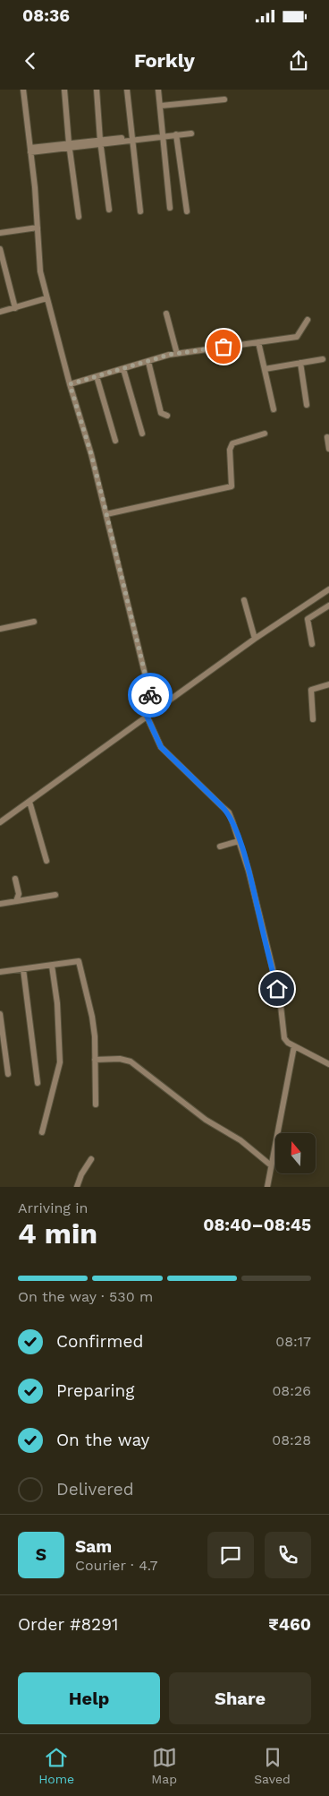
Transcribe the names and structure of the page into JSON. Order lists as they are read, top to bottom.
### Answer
{
  "north": "top",
  "page": {
    "status": "08:36",
    "header": "Forkly",
    "heading": ["4 min", "Arriving in", "08:40–08:45"],
    "panel": [
      "Sam",
      "Courier · 4.7",
      "Order #8291",
      "₹460"
    ],
    "bar": "On the way · 530 m",
    "list": [
      ["Confirmed", "08:17"],
      ["Preparing", "08:26"],
      ["On the way", "08:28"],
      "Delivered"
    ],
    "round": "S",
    "buttons": ["Help", "Share"],
    "tabs": ["Home", "Map", "Saved"]
  }
}
